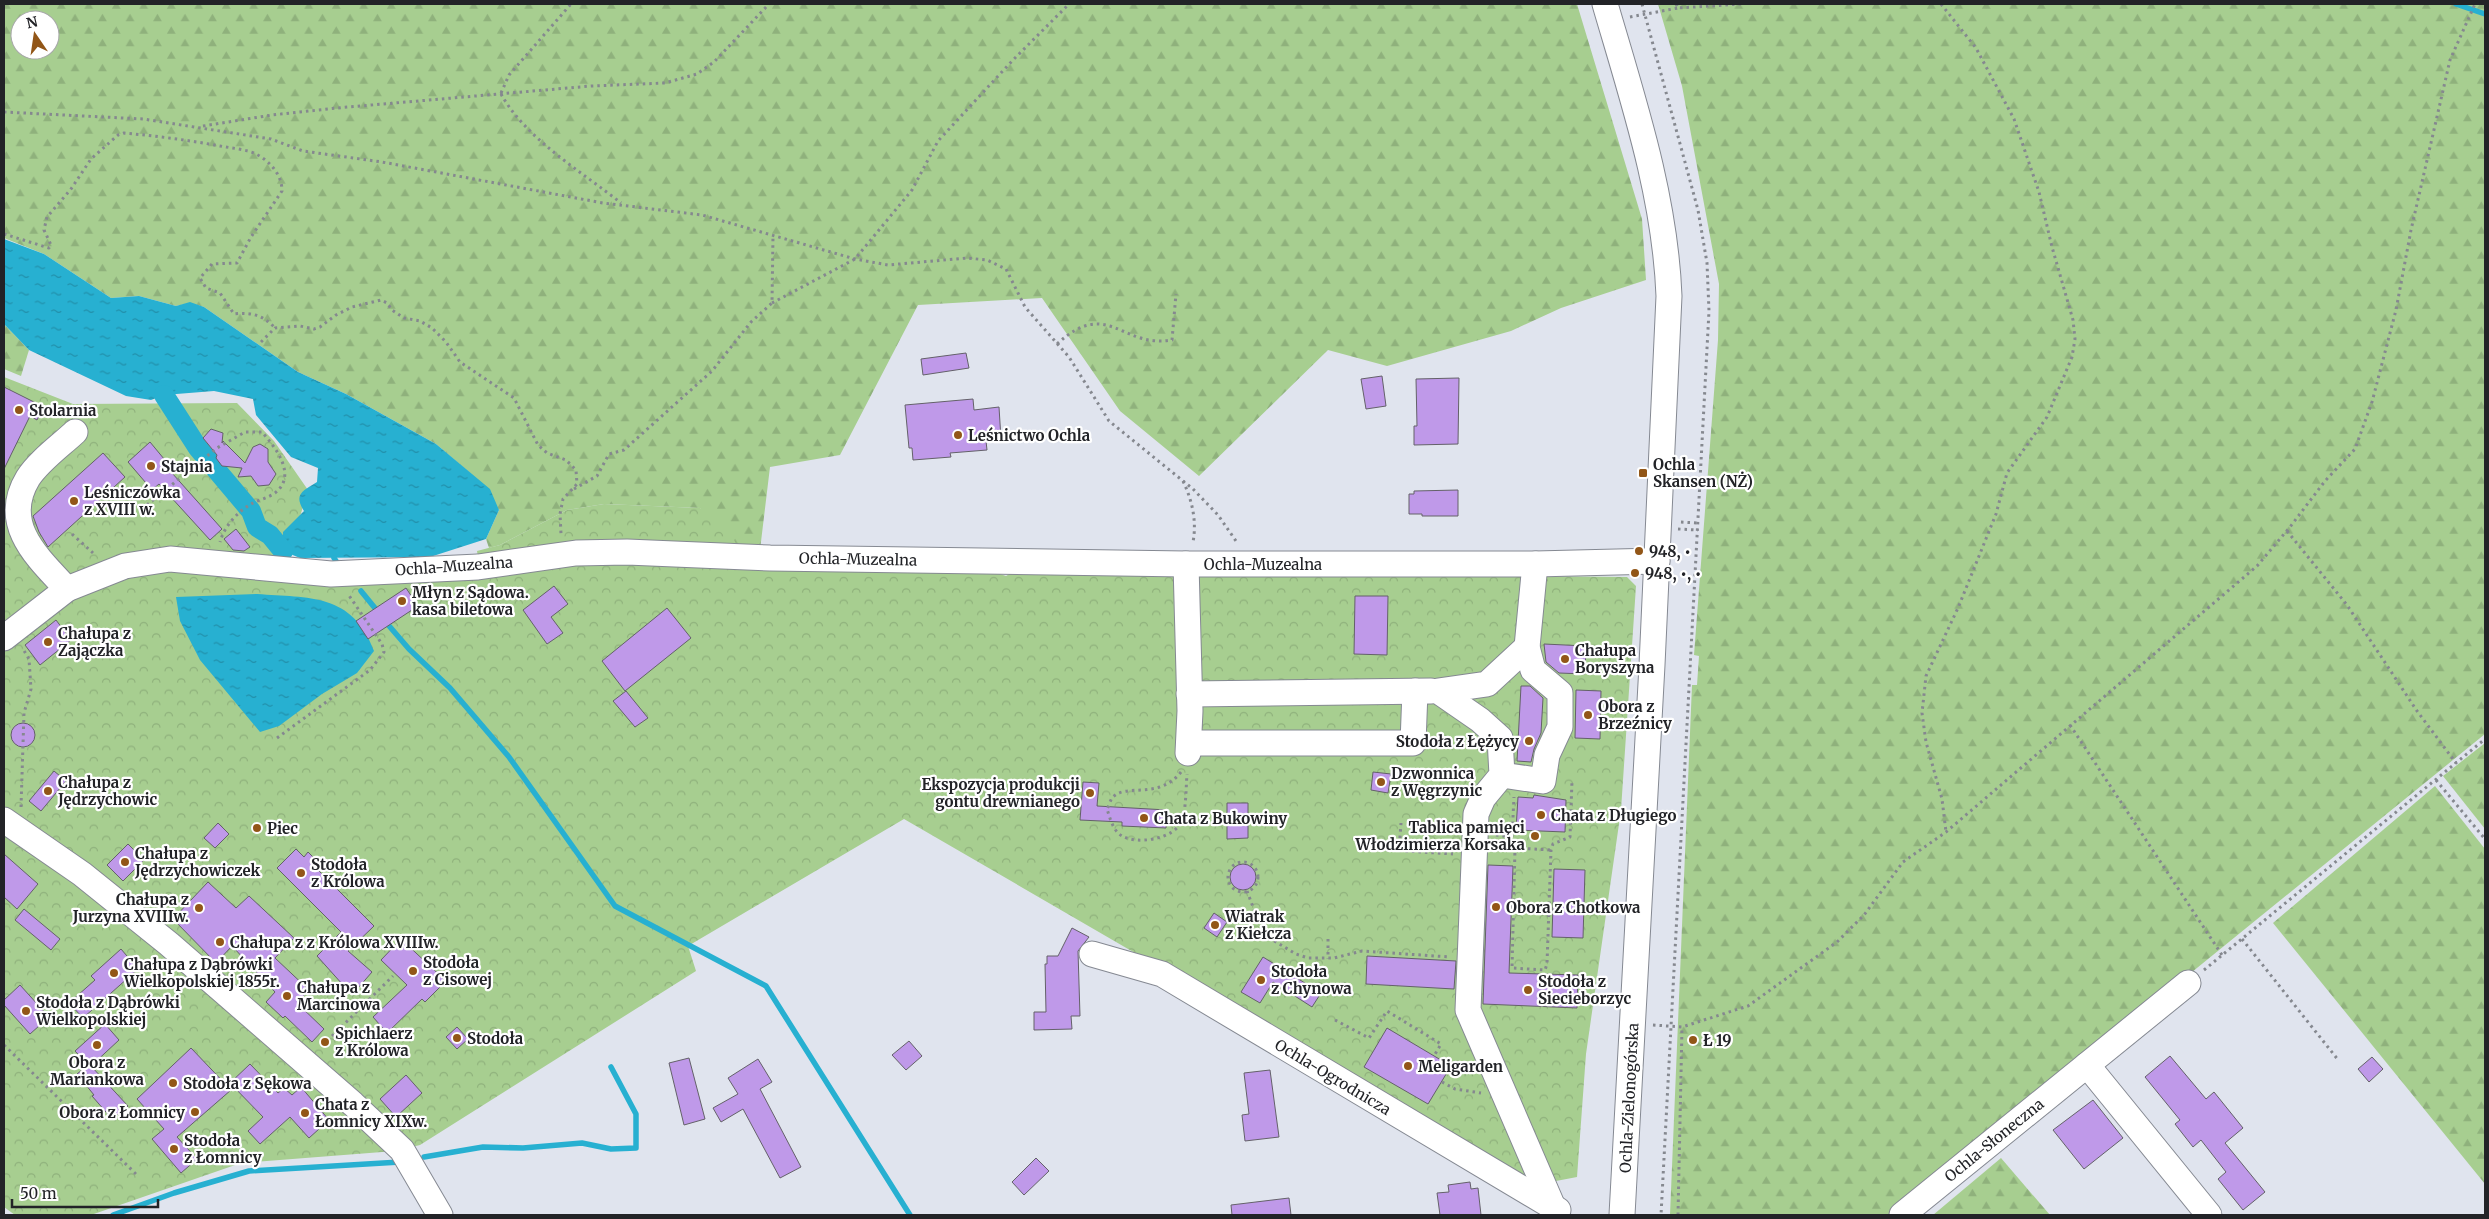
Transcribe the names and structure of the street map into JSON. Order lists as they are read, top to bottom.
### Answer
{
  "streets": {
    "street": [
      "Ochla-Muzealna",
      "Ochla-Ogrodnicza",
      "Ochla-Zielonogórska",
      "Ochla-Słoneczna"
    ]
  },
  "crossings": [
    ["Ochla-Muzealna", "Ochla-Zielonogórska"]
  ],
  "places": {
    "other": [
      "Stolarnia",
      "Leśnictwo Ochla",
      "Stajnia",
      "Leśniczówka z XVIII w.",
      "948, •",
      "948, •, •",
      "Młyn z Sądowa. kasa biletowa",
      "Chałupa z Zajączka",
      "Chałupa Boryszyna",
      "Obora z Brzeźnicy",
      "Stodoła z Łężycy",
      "Dzwonnica z Węgrzynic",
      "Chałupa z Jędrzychowic",
      "Ekspozycja produkcji gontu drewnianego",
      "Chata z Długiego",
      "Chata z Bukowiny",
      "Piec",
      "Tablica pamięci Włodzimierza Korsaka",
      "Chałupa z Jędrzychowiczek",
      "Stodoła z Królowa",
      "Obora z Chotkowa",
      "Chałupa z Jurzyna XVIIIw.",
      "Wiatrak z Kiełcza",
      "Chałupa z z Królowa XVIIIw.",
      "Stodoła z Cisowej",
      "Chałupa z Dąbrówki Wielkopolskiej 1855r.",
      "Stodoła z Chynowa",
      "Stodoła z Siecieborzyc",
      "Chałupa z Marcinowa",
      "Stodoła z Dąbrówki Wielkopolskiej",
      "Stodoła",
      "Ł 19",
      "Spichlaerz z Królowa",
      "Obora z Mariankowa",
      "Meligarden",
      "Stodoła z Sękowa",
      "Obora z Łomnicy",
      "Chata z Łomnicy XIXw.",
      "Stodoła z Łomnicy"
    ],
    "transit": ["Ochla Skansen (NŻ)"]
  },
  "scale_bar": "50 m",
  "north": "top"
}
